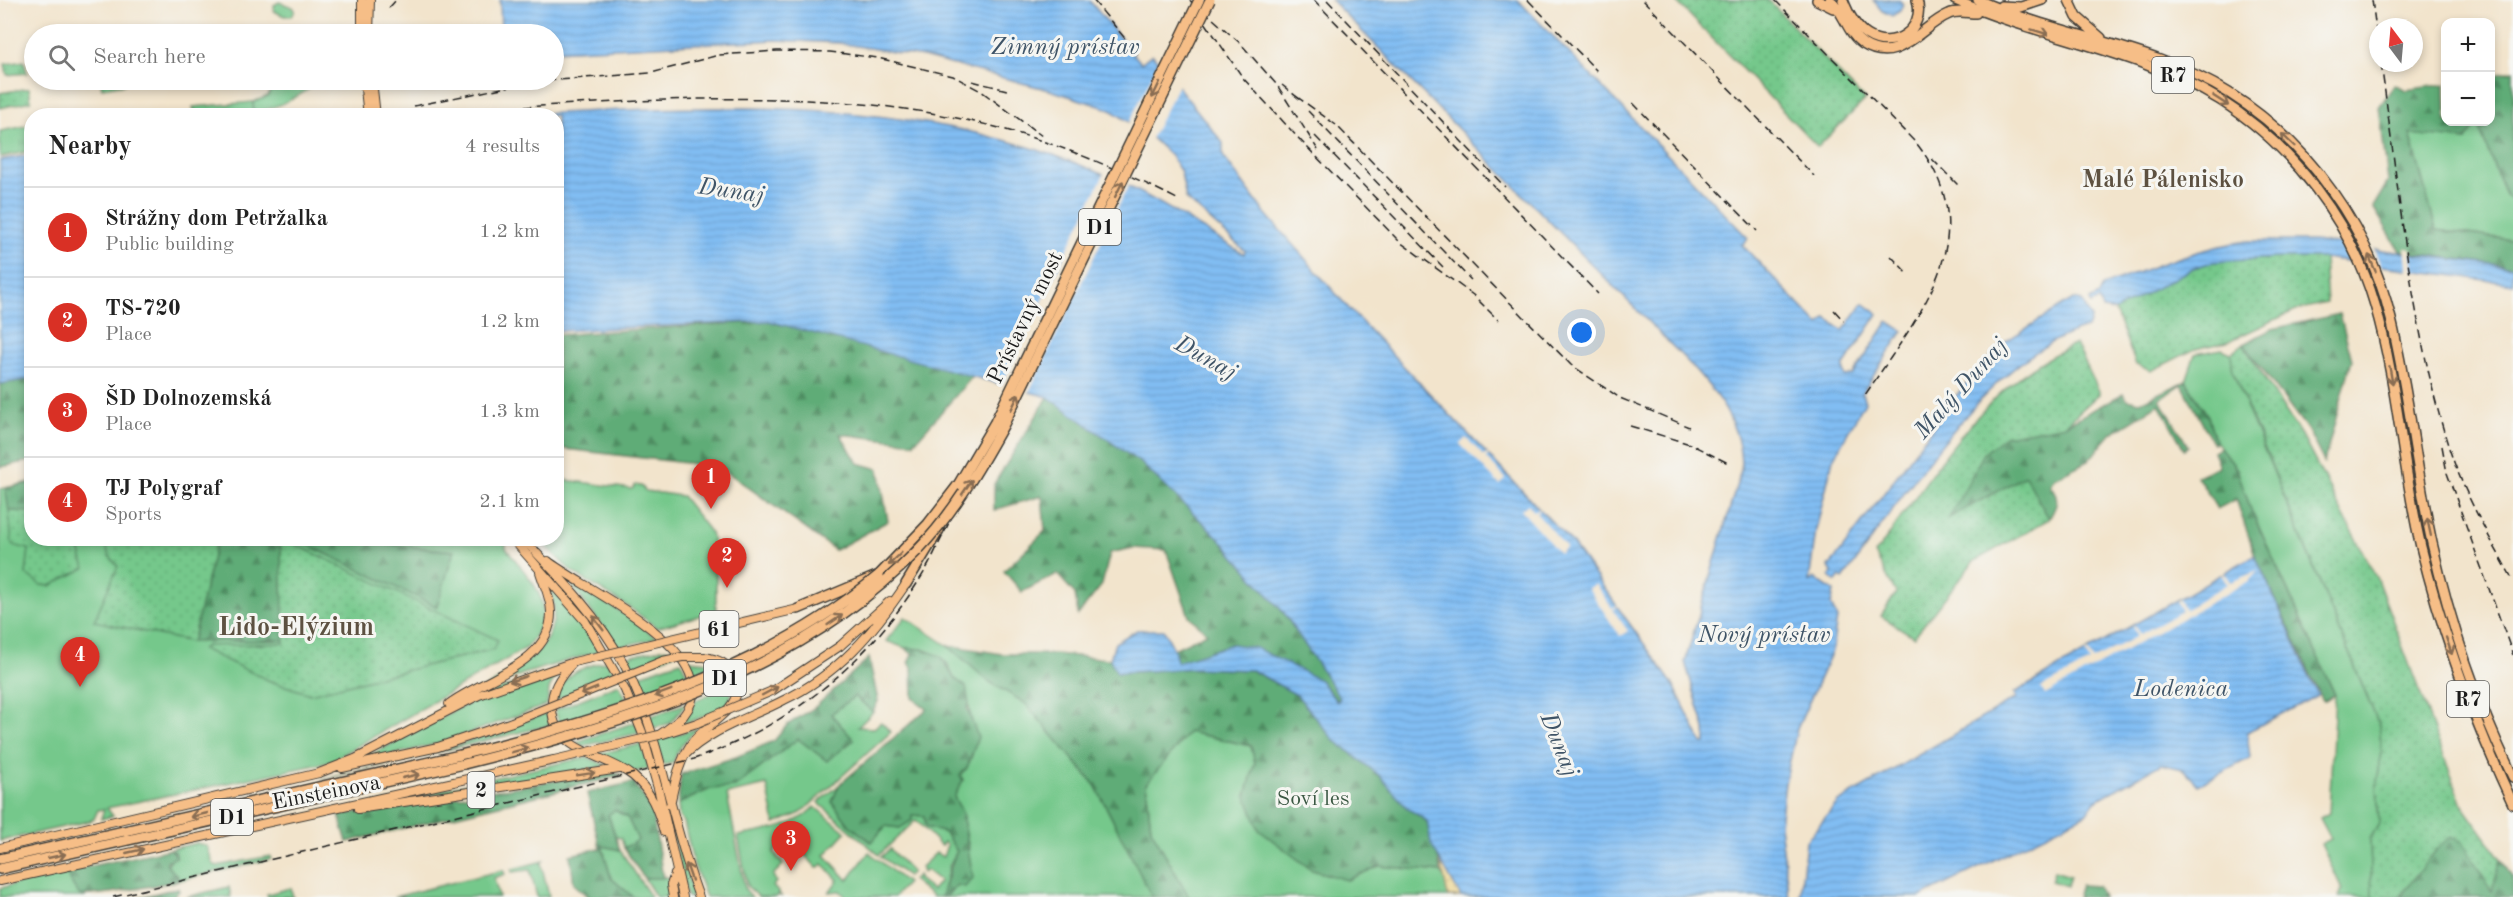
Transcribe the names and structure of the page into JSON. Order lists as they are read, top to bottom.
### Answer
{
  "streets": {
    "highway": ["R7", "D1", "Prístavný most"],
    "main road": ["61", "2", "Einsteinova"]
  },
  "crossings": [
    ["D1", "Prístavný most"],
    ["61", "Einsteinova"],
    ["2", "Einsteinova"]
  ],
  "districts": ["Malé Pálenisko", "Lido-Elýzium"],
  "water": [
    "Zimný prístav",
    "Dunaj",
    "Malý Dunaj",
    "Nový prístav",
    "Lodenica"
  ],
  "parks": ["Soví les"],
  "north": "top",
  "page": {
    "map_buttons": ["+", "−"],
    "search": "Search here",
    "heading": ["Nearby", "4 results"],
    "list": [
      {
        "mark": "1",
        "name": "Strážny dom Petržalka",
        "note": "Public building",
        "value": "1.2 km"
      },
      {
        "mark": "2",
        "name": "TS-720",
        "note": "Place",
        "value": "1.2 km"
      },
      {
        "mark": "3",
        "name": "ŠD Dolnozemská",
        "note": "Place",
        "value": "1.3 km"
      },
      {
        "mark": "4",
        "name": "TJ Polygraf",
        "note": "Sports",
        "value": "2.1 km"
      }
    ],
    "pins": [
      "1",
      "2",
      "4",
      "3"
    ]
  }
}
